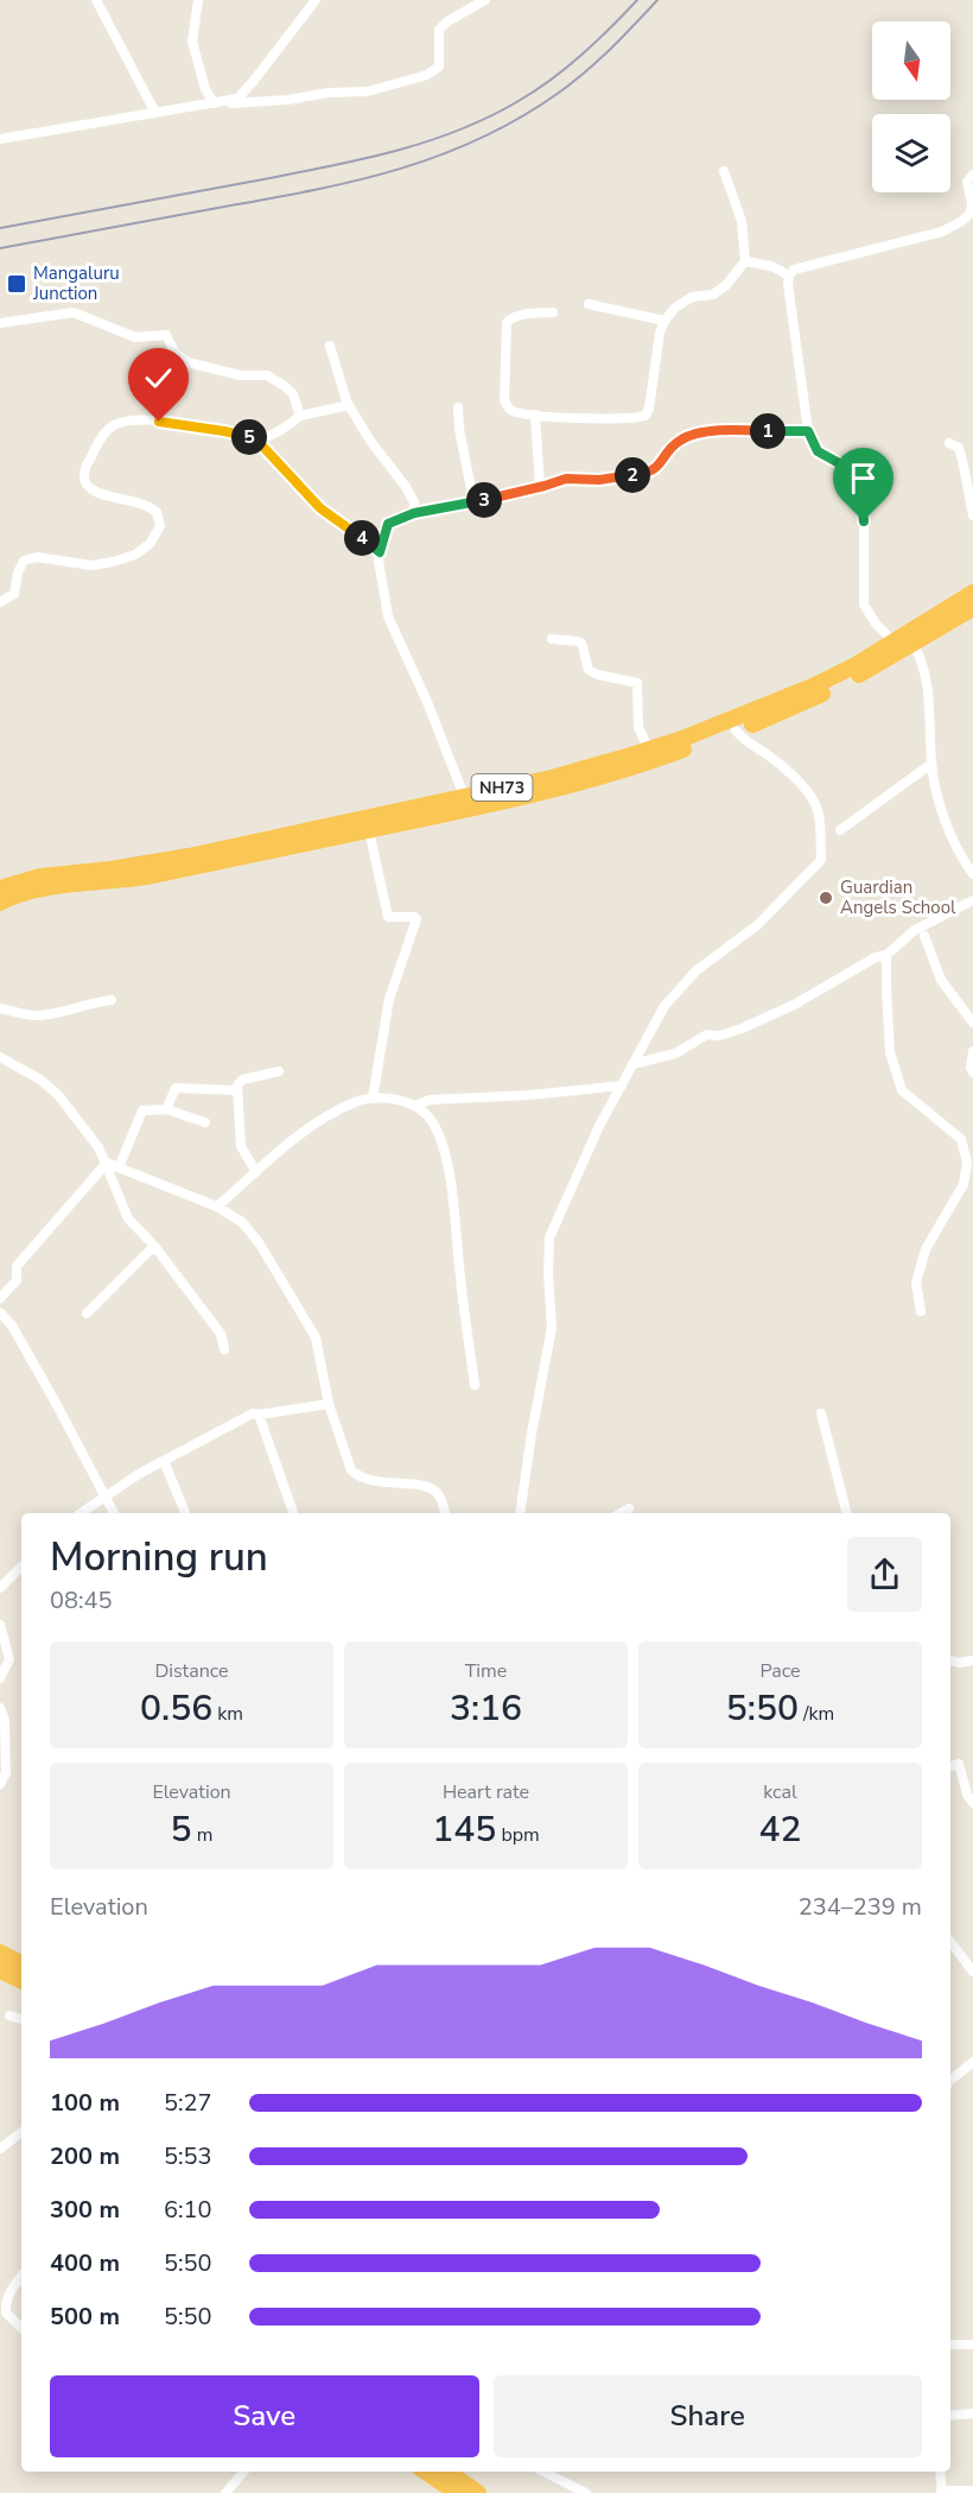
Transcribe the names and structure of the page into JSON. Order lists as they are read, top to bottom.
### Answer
{
  "streets": {
    "highway": ["NH73"]
  },
  "places": {
    "transit": ["Mangaluru Junction"],
    "other": ["Guardian Angels School"]
  },
  "north": "bottom",
  "page": {
    "pins": [
      "1",
      "5",
      "2",
      "3",
      "4"
    ],
    "heading": ["Morning run", "08:45"],
    "stats": [
      ["Distance", "0.56 km"],
      ["Time", "3:16"],
      ["Pace", "5:50 /km"],
      ["Elevation", "5 m"],
      ["Heart rate", "145 bpm"],
      ["kcal", "42"]
    ],
    "chart": ["Elevation", "234–239 m"],
    "list": [
      {
        "name": "100 m",
        "note": "5:27"
      },
      {
        "name": "200 m",
        "note": "5:53"
      },
      {
        "name": "300 m",
        "note": "6:10"
      },
      {
        "name": "400 m",
        "note": "5:50"
      },
      {
        "name": "500 m",
        "note": "5:50"
      }
    ],
    "buttons": ["Save", "Share"]
  }
}
